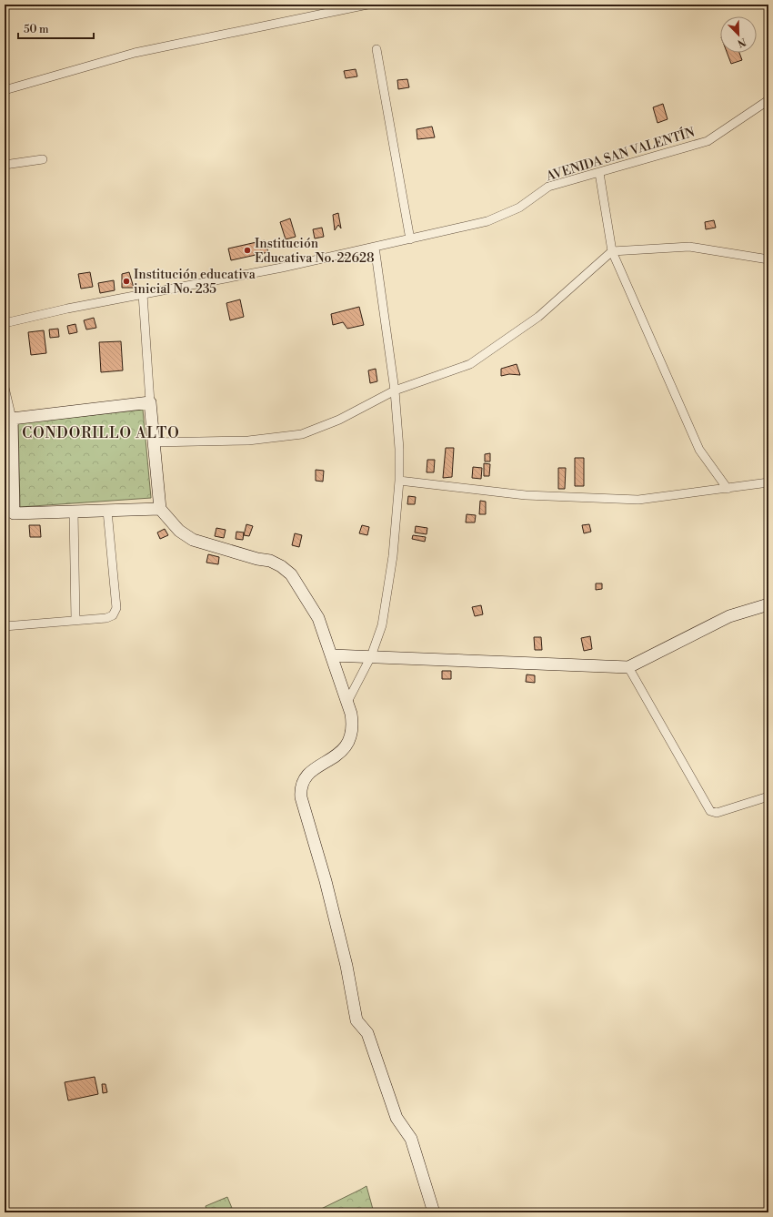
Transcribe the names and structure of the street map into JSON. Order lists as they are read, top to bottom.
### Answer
{
  "streets": {
    "street": ["AVENIDA SAN VALENTÍN"]
  },
  "districts": ["CONDORILLO ALTO"],
  "places": ["Institución Educativa No. 22628", "Institución educativa inicial No. 235"],
  "scale_bar": "50 m",
  "north": "bottom right"
}
